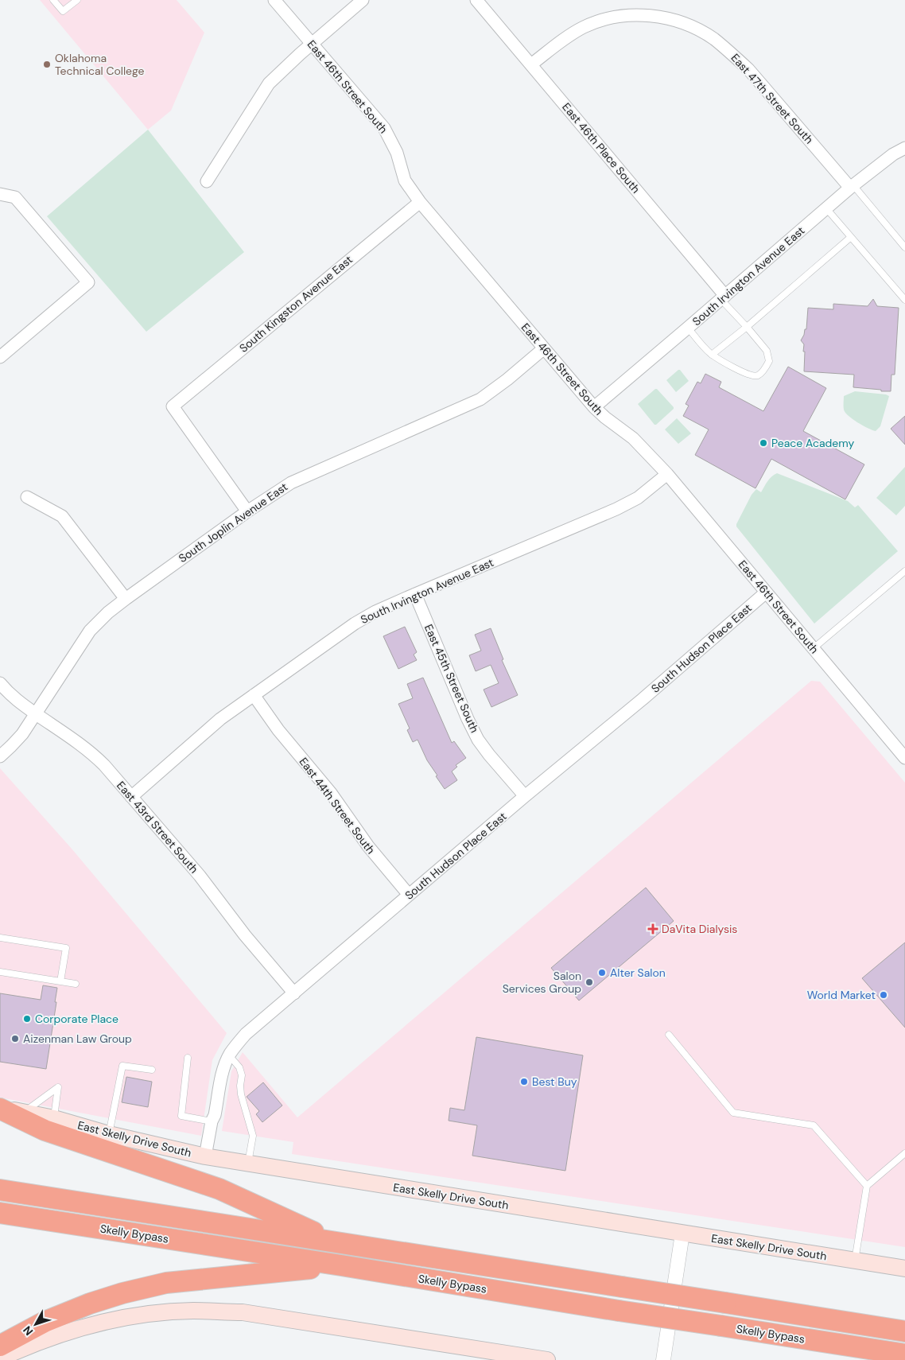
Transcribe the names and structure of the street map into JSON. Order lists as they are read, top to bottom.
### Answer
{
  "streets": {
    "highway": ["Skelly Bypass"],
    "main road": ["East Skelly Drive South"],
    "street": [
      "East 46th Street South",
      "East 47th Street South",
      "East 46th Place South",
      "South Irvington Avenue East",
      "South Kingston Avenue East",
      "South Joplin Avenue East",
      "South Hudson Place East",
      "East 45th Street South",
      "East 44th Street South",
      "East 43rd Street South"
    ]
  },
  "crossings": [
    ["East 46th Street South", "South Irvington Avenue East"],
    ["East 46th Street South", "South Kingston Avenue East"],
    ["East 46th Street South", "South Joplin Avenue East"],
    ["East 46th Street South", "South Hudson Place East"],
    ["East 47th Street South", "East 46th Place South"],
    ["East 47th Street South", "South Irvington Avenue East"],
    ["East 46th Place South", "South Irvington Avenue East"],
    ["South Irvington Avenue East", "East 45th Street South"],
    ["South Irvington Avenue East", "East 44th Street South"],
    ["South Irvington Avenue East", "East 43rd Street South"],
    ["South Kingston Avenue East", "South Joplin Avenue East"],
    ["South Joplin Avenue East", "East 43rd Street South"],
    ["South Hudson Place East", "East 45th Street South"],
    ["South Hudson Place East", "East 44th Street South"],
    ["South Hudson Place East", "East 43rd Street South"],
    ["South Hudson Place East", "East Skelly Drive South"]
  ],
  "places": {
    "other": [
      "Oklahoma Technical College",
      "Peace Academy",
      "Alter Salon",
      "Salon Services Group",
      "World Market",
      "Corporate Place",
      "Aizenman Law Group",
      "Best Buy"
    ],
    "health": ["DaVita Dialysis"]
  },
  "north": "bottom left"
}
